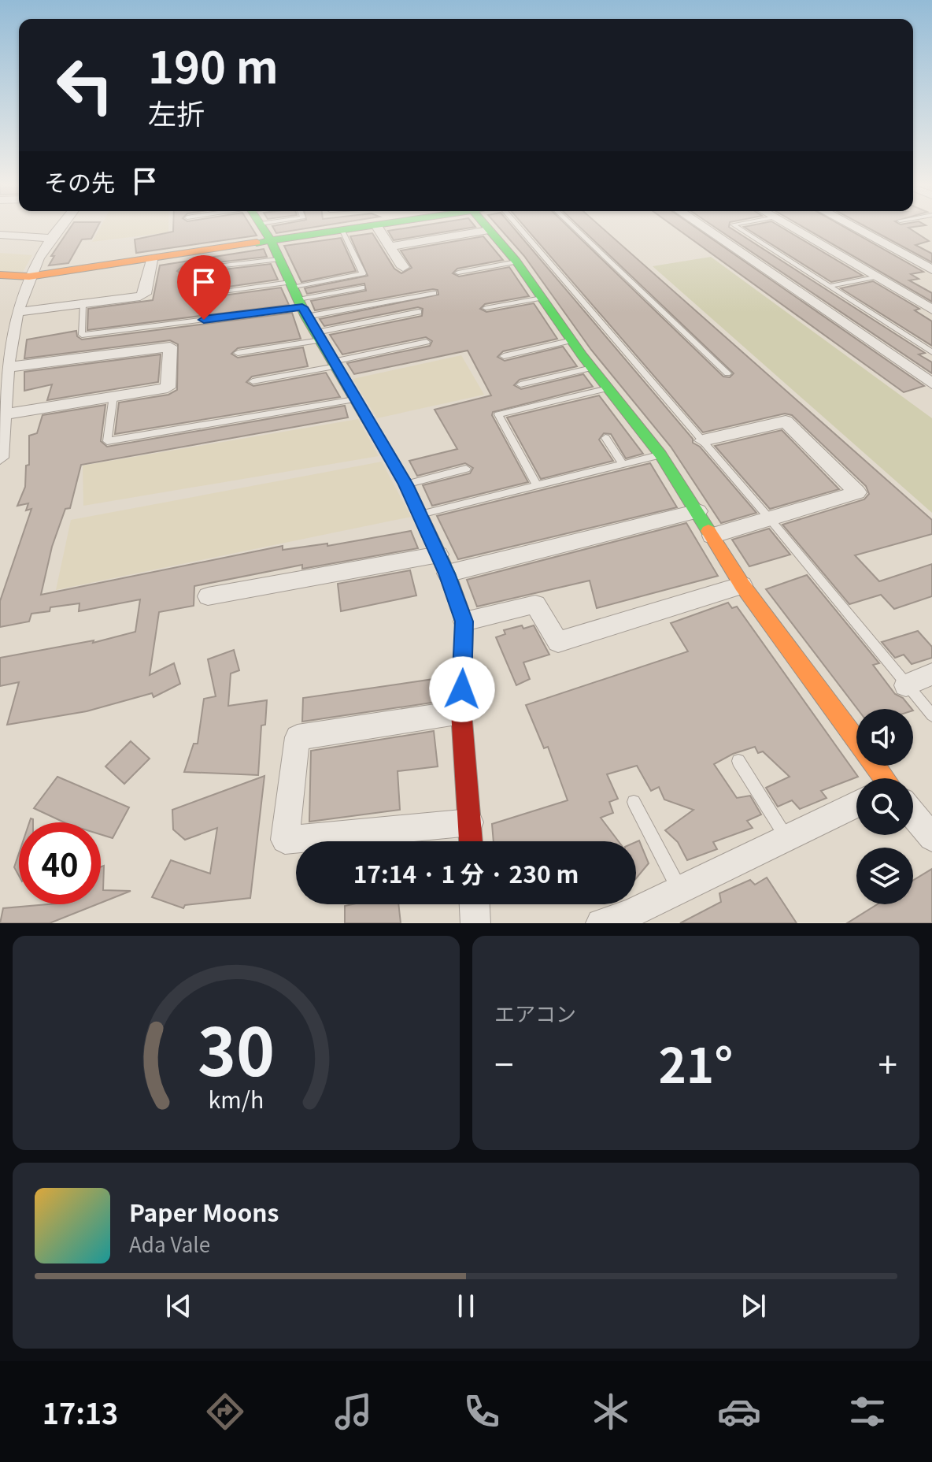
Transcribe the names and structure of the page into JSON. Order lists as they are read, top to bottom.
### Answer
{
  "page": {
    "turn": ["190 m", "左折"],
    "then": "その先",
    "limit": "40",
    "trip": "17:14 · 1 分 · 230 m",
    "tile": "エアコン",
    "heat": ["−", "21°", "+"],
    "song": ["Paper Moons", "Ada Vale"],
    "tabs": "17:13",
    "gauge": ["30", "km/h"]
  }
}
